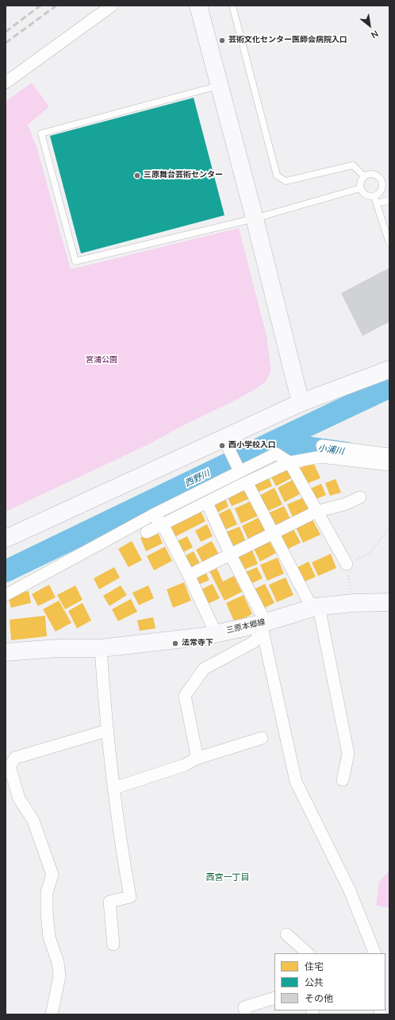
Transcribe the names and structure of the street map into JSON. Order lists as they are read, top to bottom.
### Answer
{
  "streets": {
    "street": ["三原本郷線"]
  },
  "districts": ["西宮一丁目"],
  "water": ["小浦川", "西野川"],
  "parks": ["宮浦公園"],
  "places": [
    "芸術文化センター医師会病院入口",
    "三原舞台芸術センター",
    "西小学校入口",
    "法常寺下"
  ],
  "legend": ["住宅", "公共", "その他"],
  "north": "bottom right"
}
